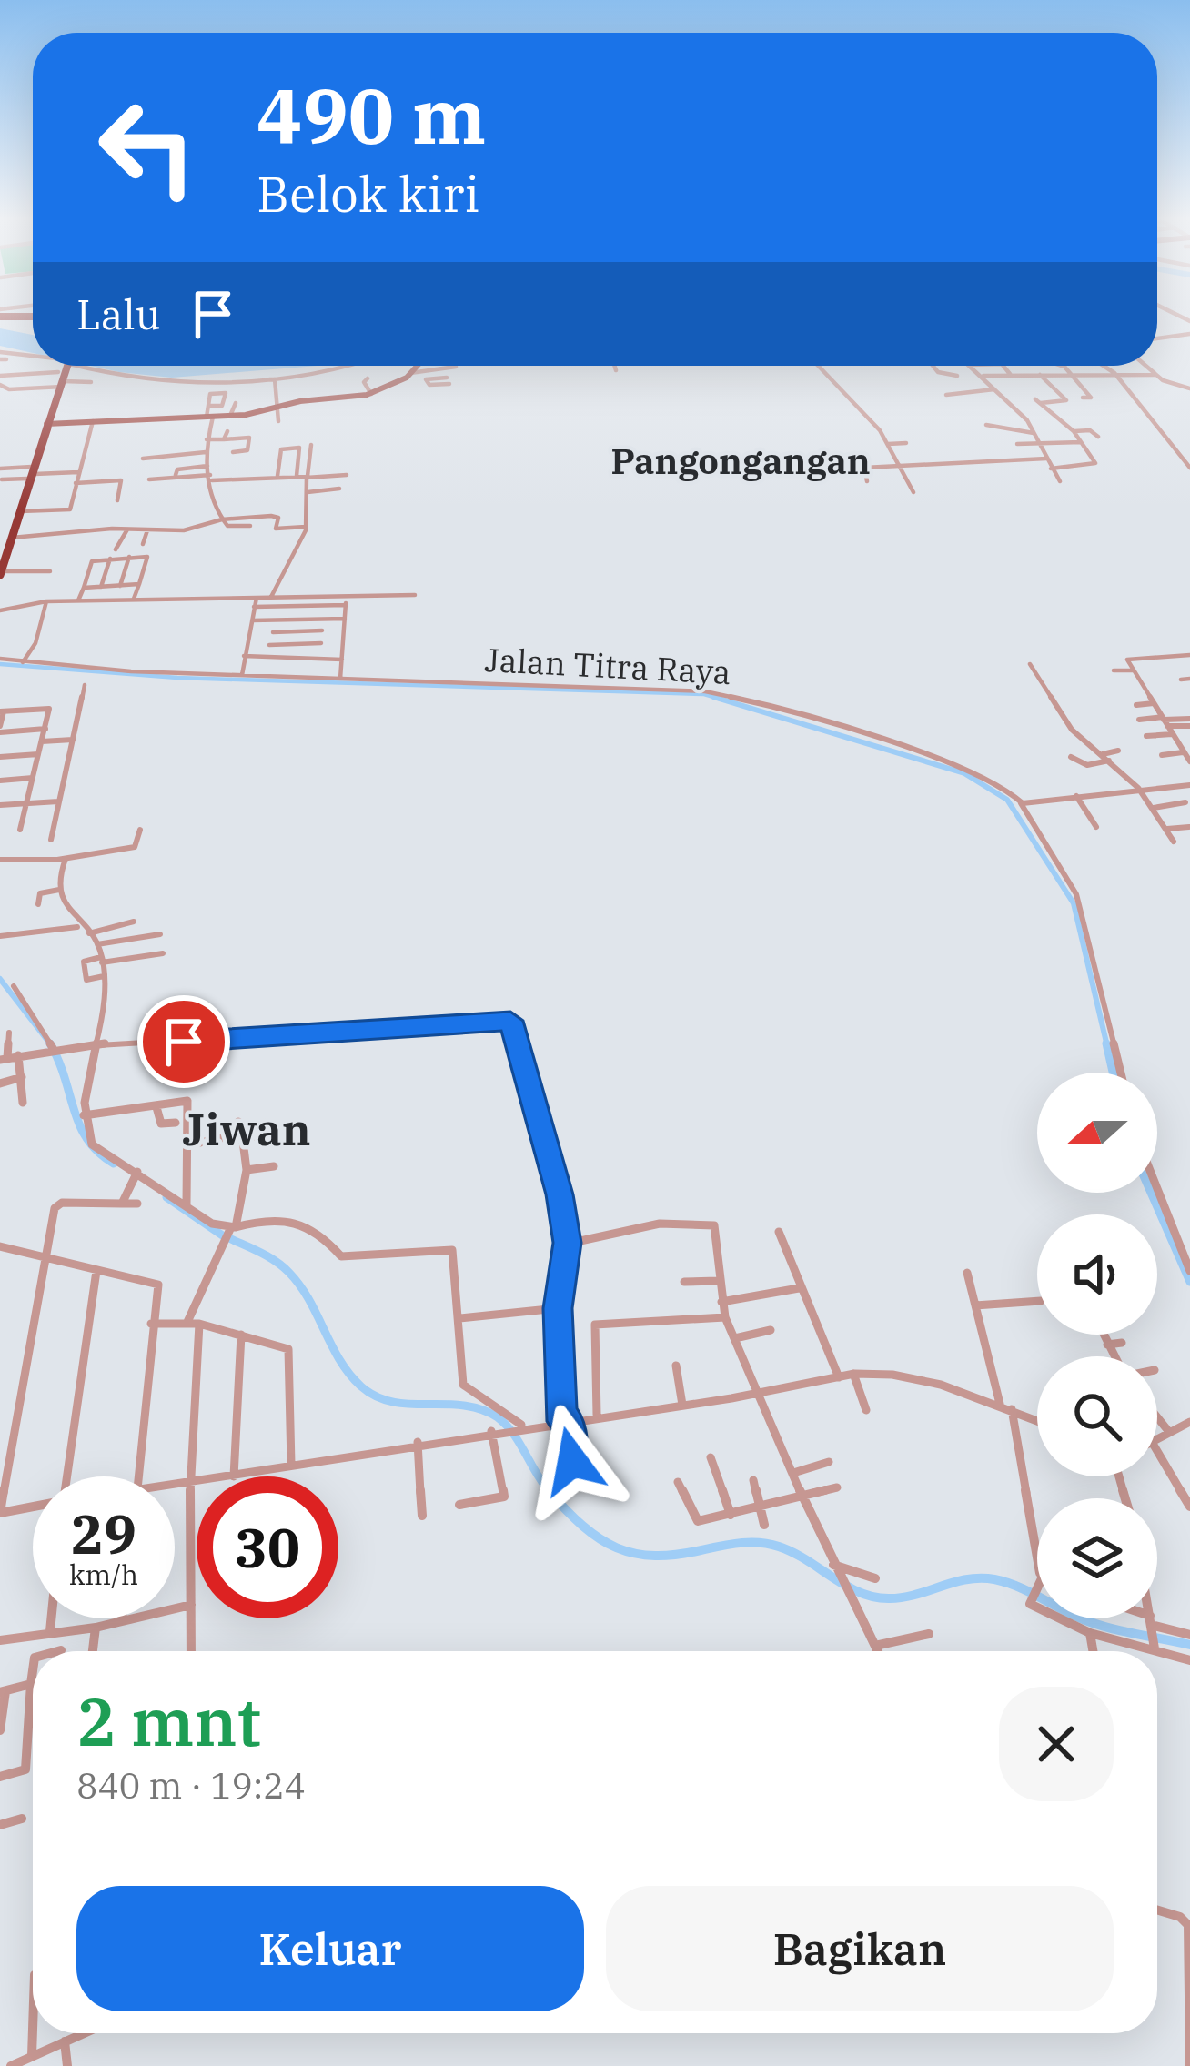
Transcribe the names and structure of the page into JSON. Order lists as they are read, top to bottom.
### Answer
{
  "streets": {
    "street": ["Jalan Titra Raya"]
  },
  "districts": ["Pangongangan", "Jiwan"],
  "north": "left",
  "page": {
    "turn": ["490 m", "Belok kiri"],
    "then": "Lalu",
    "speed": "29 km/h",
    "limit": "30",
    "heading": ["2 mnt", "840 m · 19:24"],
    "buttons": ["Keluar", "Bagikan"]
  }
}
